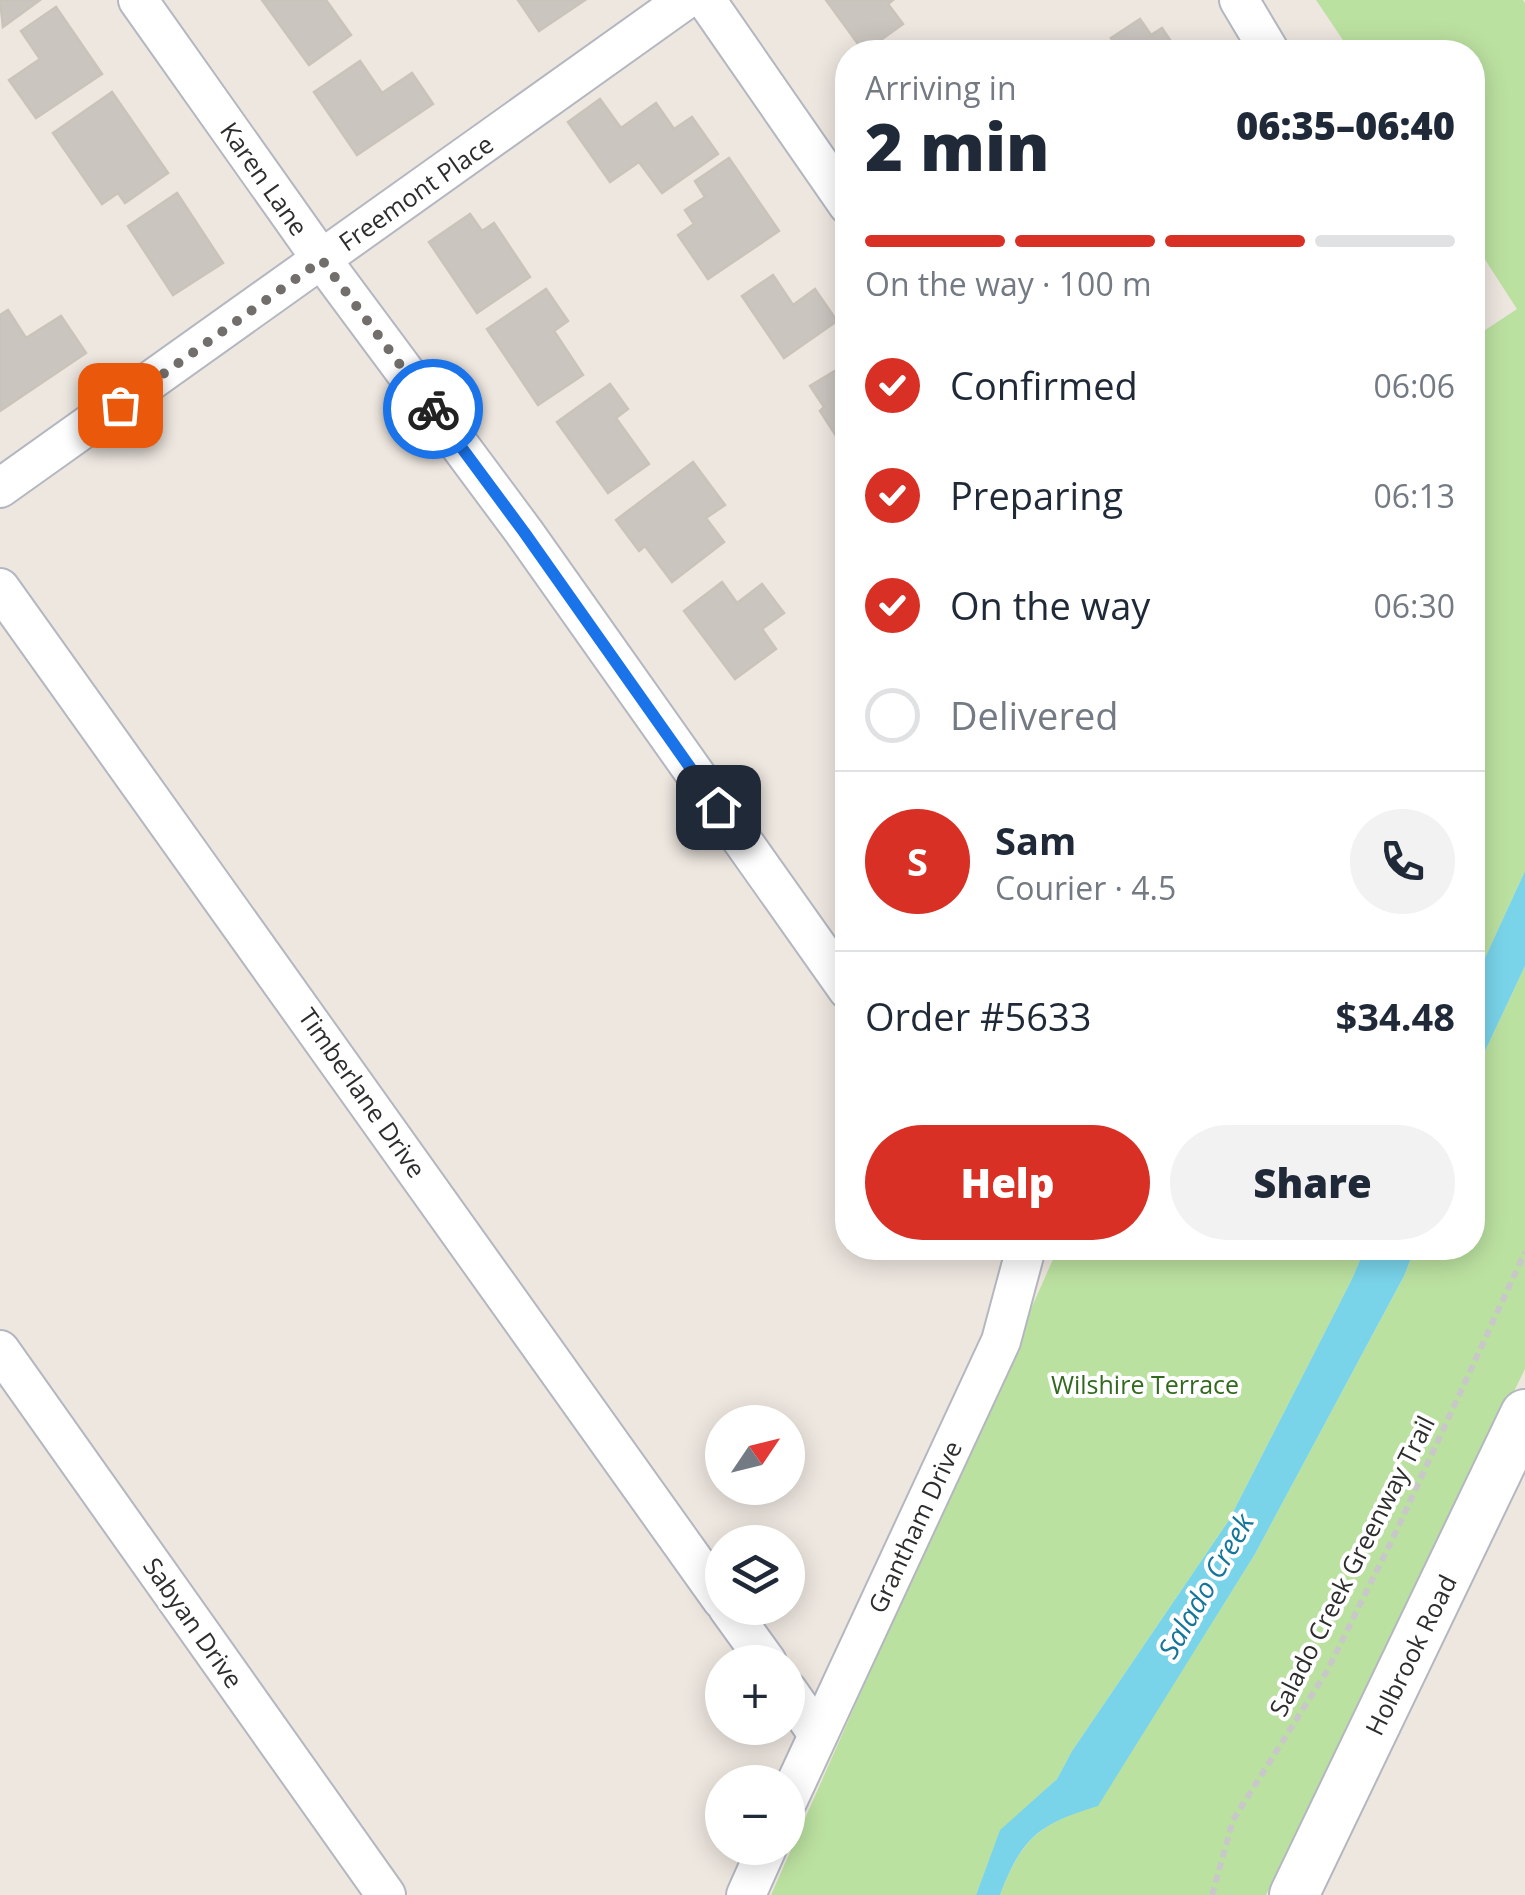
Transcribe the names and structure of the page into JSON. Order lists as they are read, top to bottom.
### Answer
{
  "streets": {
    "street": [
      "Karen Lane",
      "Freemont Place",
      "Timberlane Drive",
      "Grantham Drive",
      "Sabyan Drive",
      "Holbrook Road"
    ],
    "path": ["Salado Creek Greenway Trail"]
  },
  "crossings": [
    ["Karen Lane", "Freemont Place"]
  ],
  "water": ["Salado Creek"],
  "parks": ["Wilshire Terrace"],
  "north": "top right",
  "page": {
    "heading": ["2 min", "Arriving in", "06:35–06:40"],
    "panel": [
      "Sam",
      "Courier · 4.5",
      "Order #5633",
      "$34.48"
    ],
    "bar": "On the way · 100 m",
    "list": [
      ["Confirmed", "06:06"],
      ["Preparing", "06:13"],
      ["On the way", "06:30"],
      "Delivered"
    ],
    "round": "S",
    "buttons": ["Help", "Share"],
    "map_buttons": ["+", "−"]
  }
}
